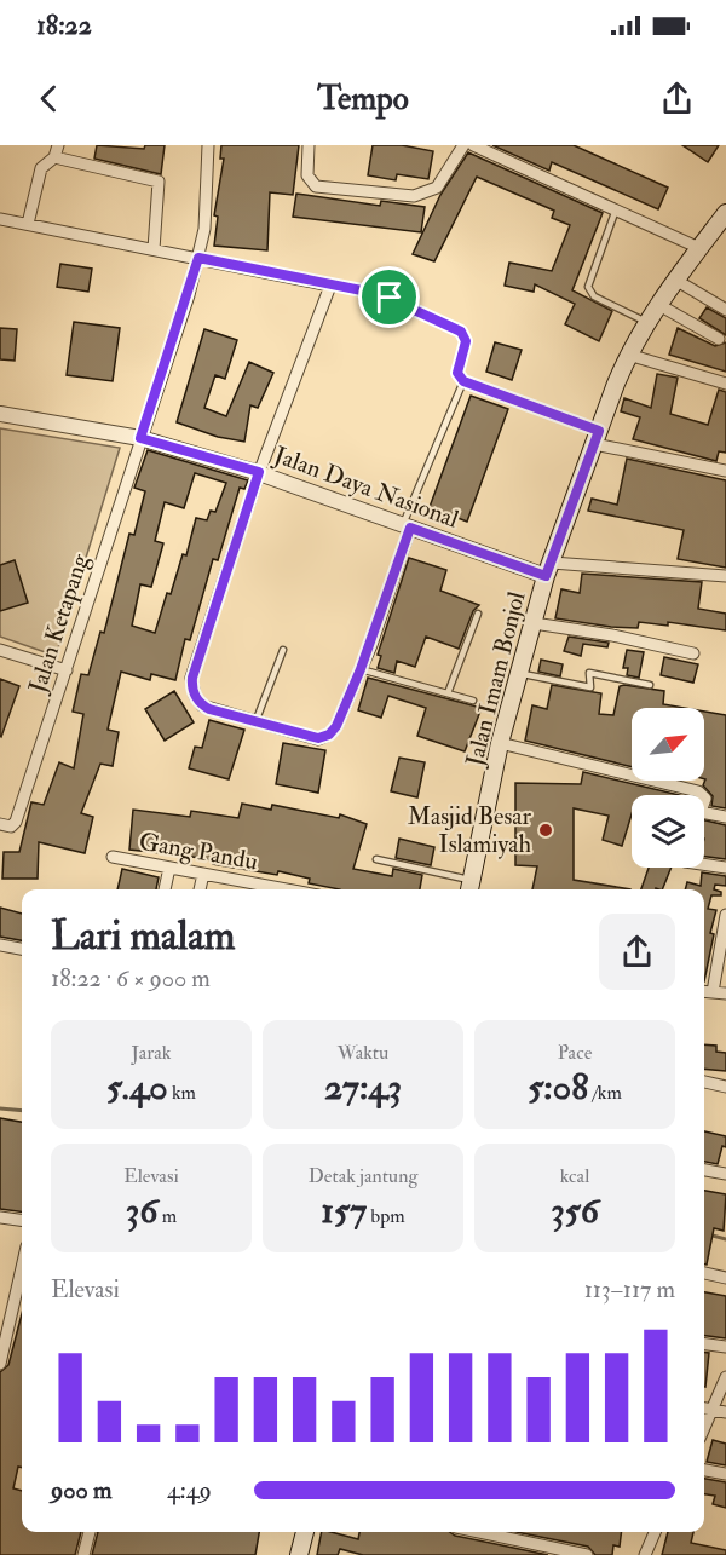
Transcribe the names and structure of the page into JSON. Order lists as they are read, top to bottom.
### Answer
{
  "streets": {
    "main road": ["Jalan Imam Bonjol"],
    "street": ["Jalan Daya Nasional", "Jalan Ketapang", "Gang Pandu"]
  },
  "crossings": [
    ["Jalan Daya Nasional", "Jalan Ketapang"],
    ["Jalan Daya Nasional", "Jalan Imam Bonjol"]
  ],
  "places": ["Masjid Besar Islamiyah"],
  "north": "top right",
  "page": {
    "status": "18:22",
    "header": "Tempo",
    "heading": ["Lari malam", "18:22 · 6 × 900 m"],
    "stats": [
      ["Jarak", "5.40 km"],
      ["Waktu", "27:43"],
      ["Pace", "5:08 /km"],
      ["Elevasi", "36 m"],
      ["Detak jantung", "157 bpm"],
      ["kcal", "356"]
    ],
    "chart": ["Elevasi", "113–117 m"],
    "list": [
      {
        "name": "900 m",
        "note": "4:49"
      }
    ]
  }
}
